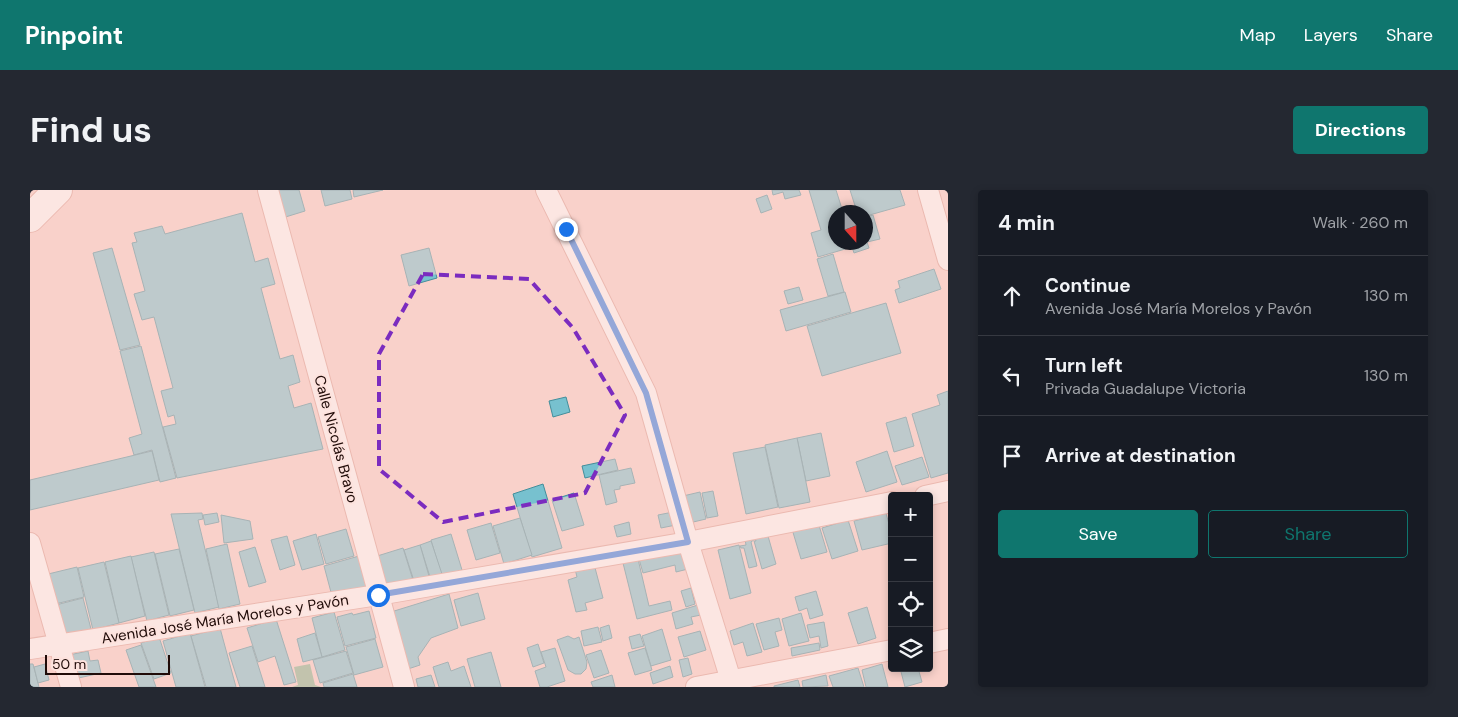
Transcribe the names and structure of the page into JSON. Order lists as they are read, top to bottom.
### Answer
{
  "streets": {
    "street": ["Calle Nicolás Bravo", "Avenida José María Morelos y Pavón"]
  },
  "crossings": [
    ["Calle Nicolás Bravo", "Avenida José María Morelos y Pavón"]
  ],
  "scale_bar": "50 m",
  "north": "bottom",
  "page": {
    "header": "Pinpoint",
    "nav": ["Map", "Layers", "Share"],
    "buttons": [
      "Directions",
      ["Save", "Share"]
    ],
    "title": "Find us",
    "heading": ["4 min", "Walk · 260 m"],
    "list": [
      ["Continue", "Avenida José María Morelos y Pavón", "130 m"],
      ["Turn left", "Privada Guadalupe Victoria", "130 m"],
      "Arrive at destination"
    ],
    "map_buttons": ["+", "−"],
    "scale": "50 m"
  }
}
